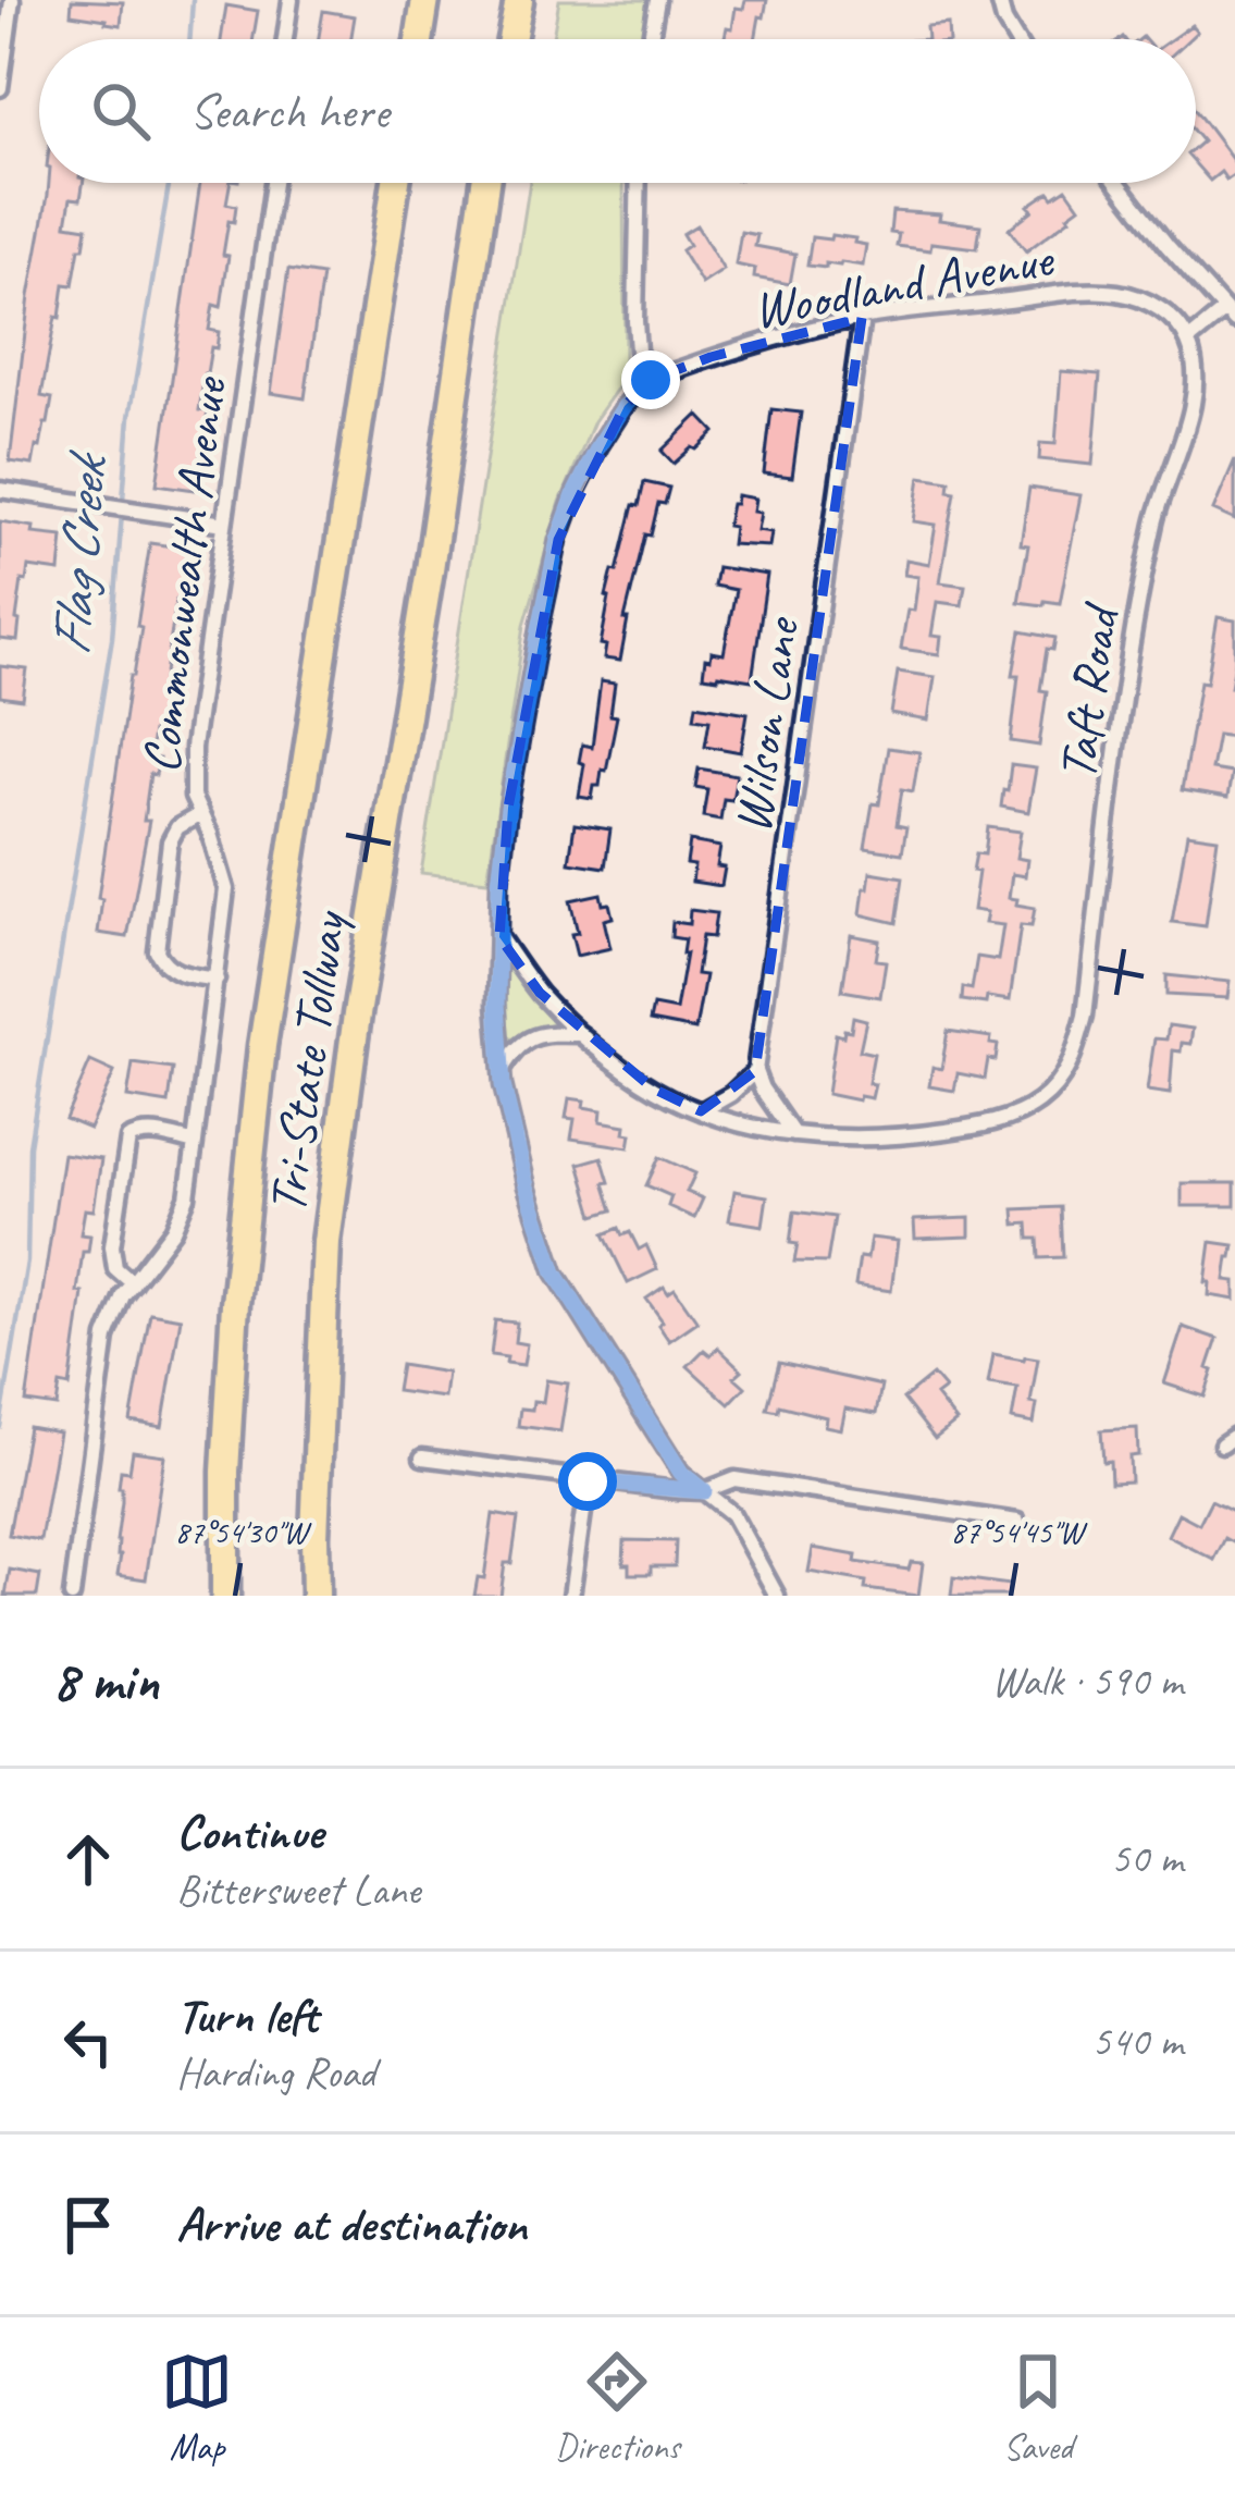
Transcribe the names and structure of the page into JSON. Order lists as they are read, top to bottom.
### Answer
{
  "streets": {
    "highway": ["Tri-State Tollway"],
    "street": [
      "Woodland Avenue",
      "Commonwealth Avenue",
      "Taft Road",
      "Wilson Lane"
    ]
  },
  "crossings": [
    ["Woodland Avenue", "Taft Road"],
    ["Woodland Avenue", "Wilson Lane"]
  ],
  "water": ["Flag Creek"],
  "page": {
    "search": "Search here",
    "heading": ["8 min", "Walk · 590 m"],
    "list": [
      ["Continue", "Bittersweet Lane", "50 m"],
      ["Turn left", "Harding Road", "540 m"],
      "Arrive at destination"
    ],
    "nav": ["Map", "Directions", "Saved"]
  },
  "coordinates": ["87°54'30\"W", "87°54'45\"W"]
}
